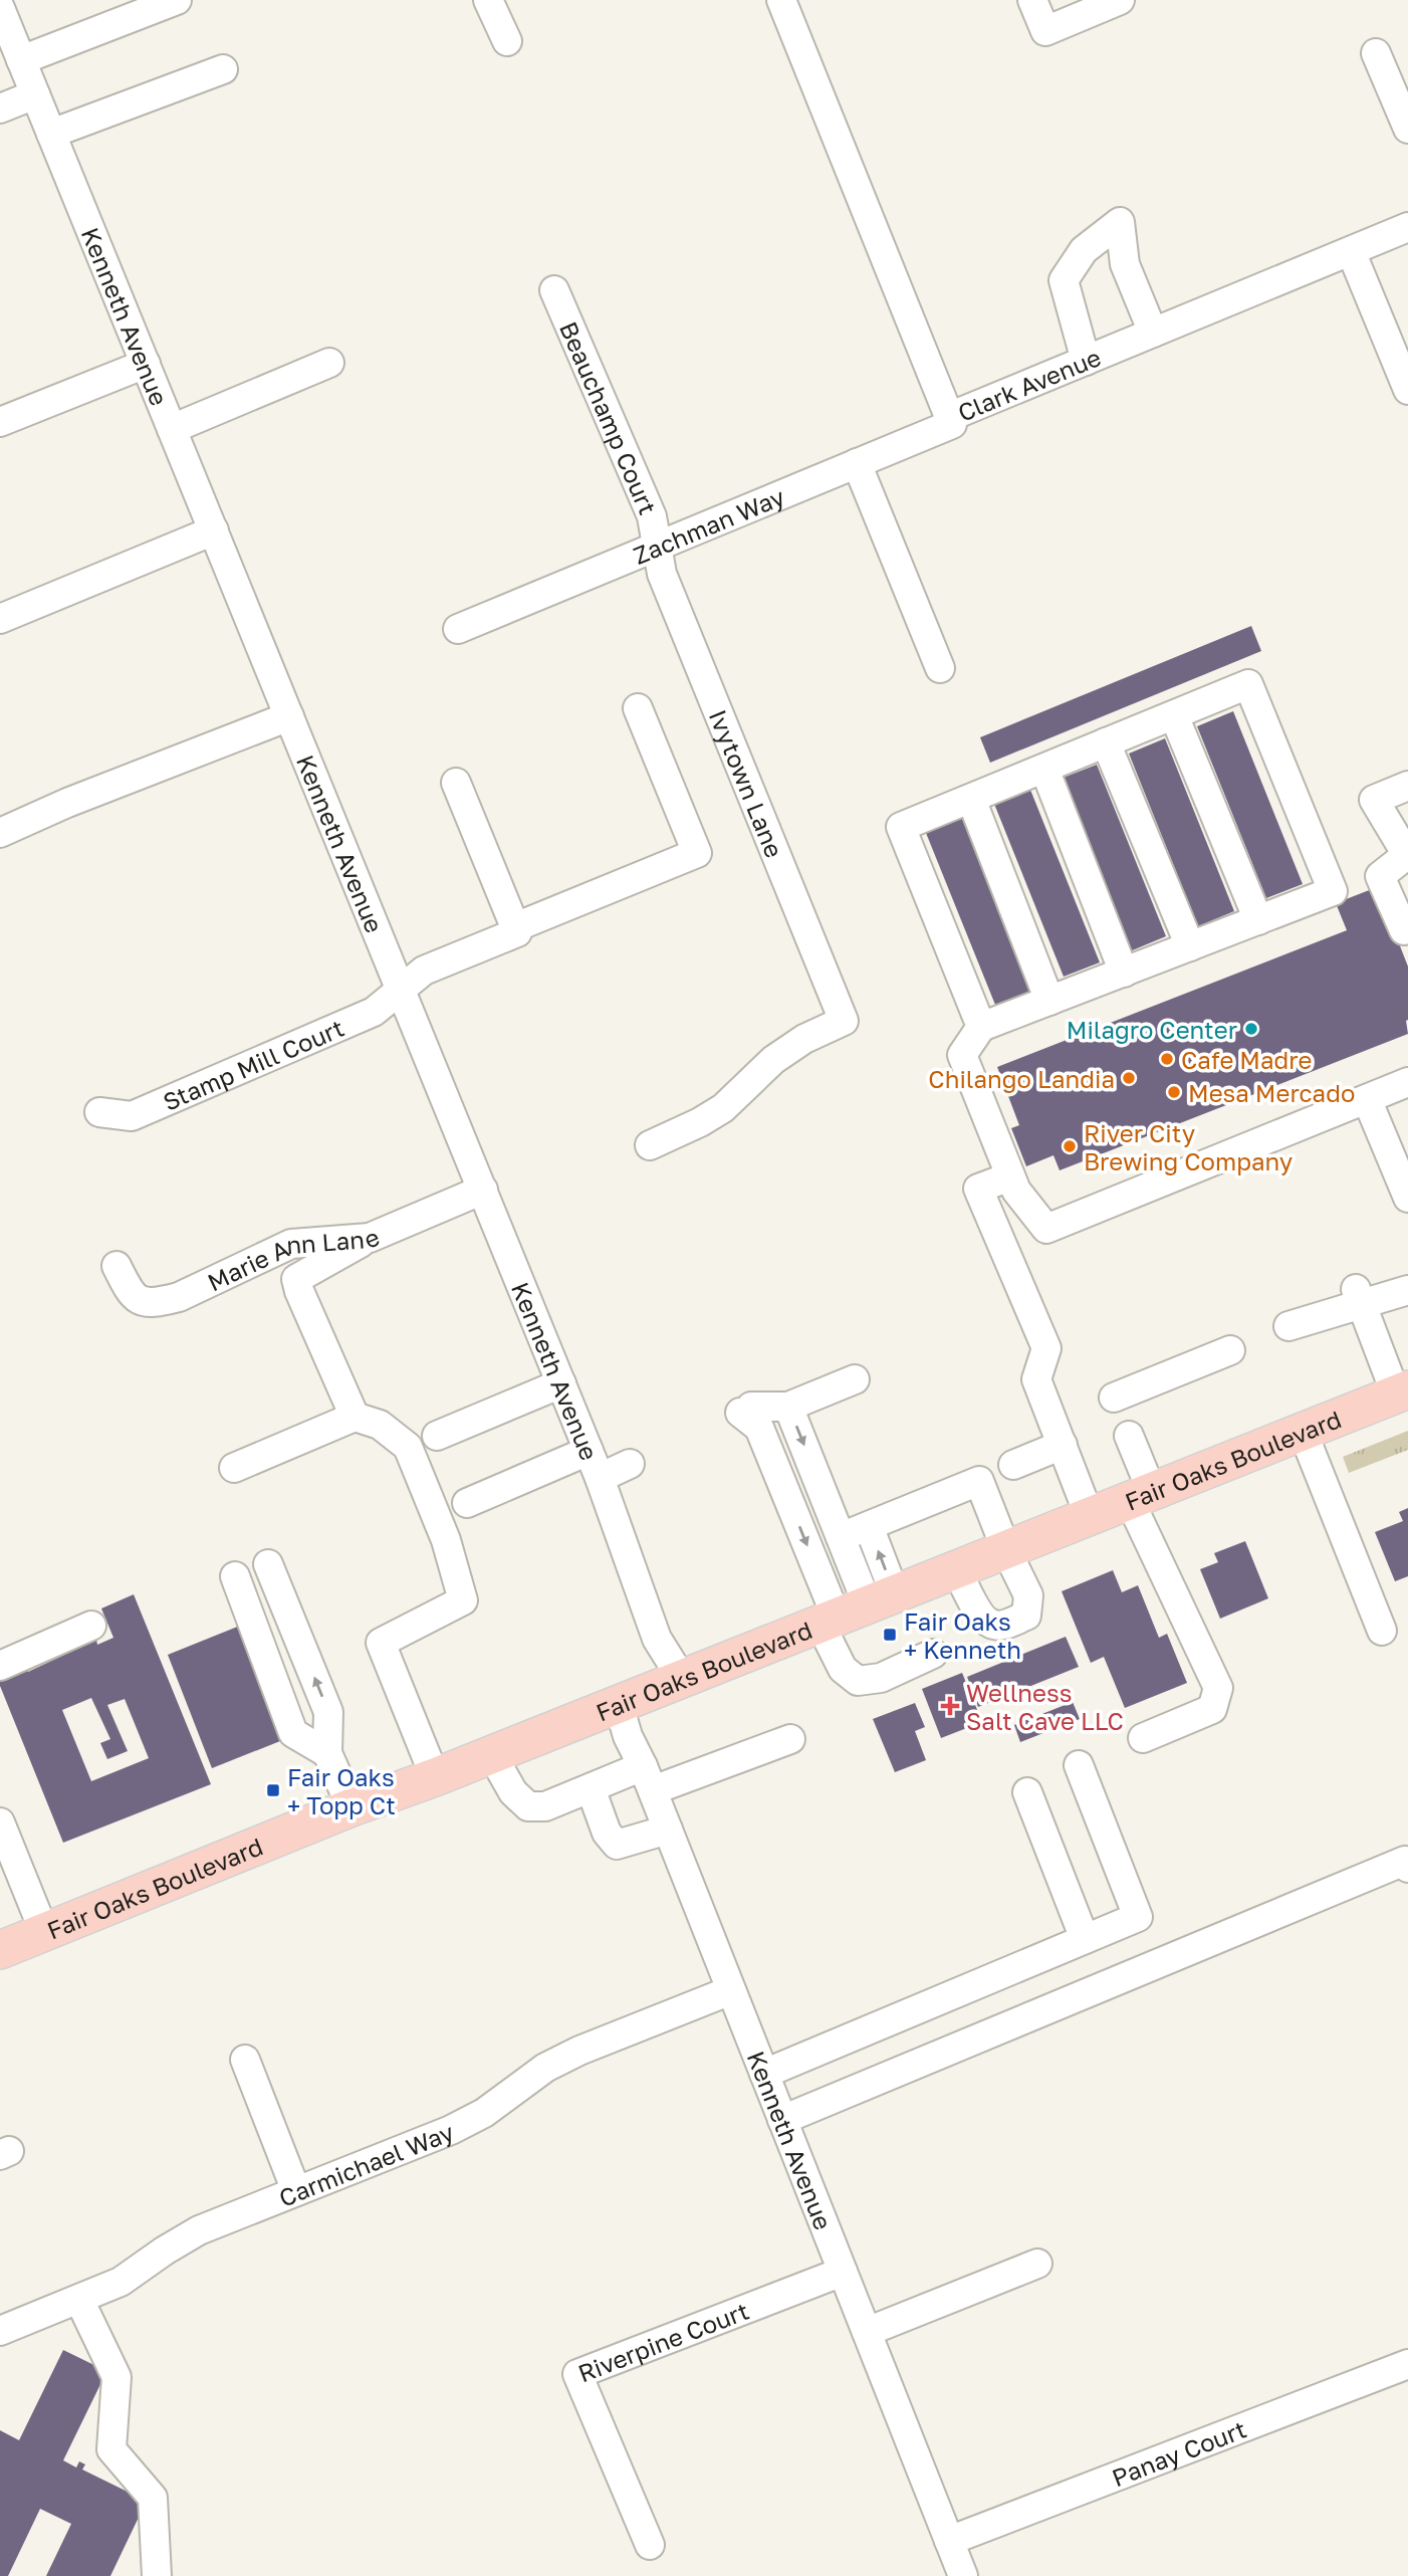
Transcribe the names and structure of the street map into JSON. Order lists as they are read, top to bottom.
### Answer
{
  "streets": {
    "main road": ["Fair Oaks Boulevard"],
    "street": [
      "Kenneth Avenue",
      "Clark Avenue",
      "Beauchamp Court",
      "Zachman Way",
      "Ivytown Lane",
      "Stamp Mill Court",
      "Marie Ann Lane",
      "Carmichael Way",
      "Riverpine Court",
      "Panay Court"
    ]
  },
  "crossings": [
    ["Kenneth Avenue", "Stamp Mill Court"],
    ["Kenneth Avenue", "Marie Ann Lane"],
    ["Kenneth Avenue", "Fair Oaks Boulevard"],
    ["Kenneth Avenue", "Carmichael Way"],
    ["Kenneth Avenue", "Riverpine Court"],
    ["Kenneth Avenue", "Panay Court"],
    ["Clark Avenue", "Zachman Way"],
    ["Beauchamp Court", "Zachman Way"],
    ["Beauchamp Court", "Ivytown Lane"],
    ["Zachman Way", "Ivytown Lane"]
  ],
  "places": {
    "other": [
      "Milagro Center",
      "Cafe Madre",
      "Chilango Landia",
      "Mesa Mercado",
      "River City Brewing Company"
    ],
    "transit": ["Fair Oaks + Kenneth", "Fair Oaks + Topp Ct"],
    "health": ["Wellness Salt Cave LLC"]
  }
}
